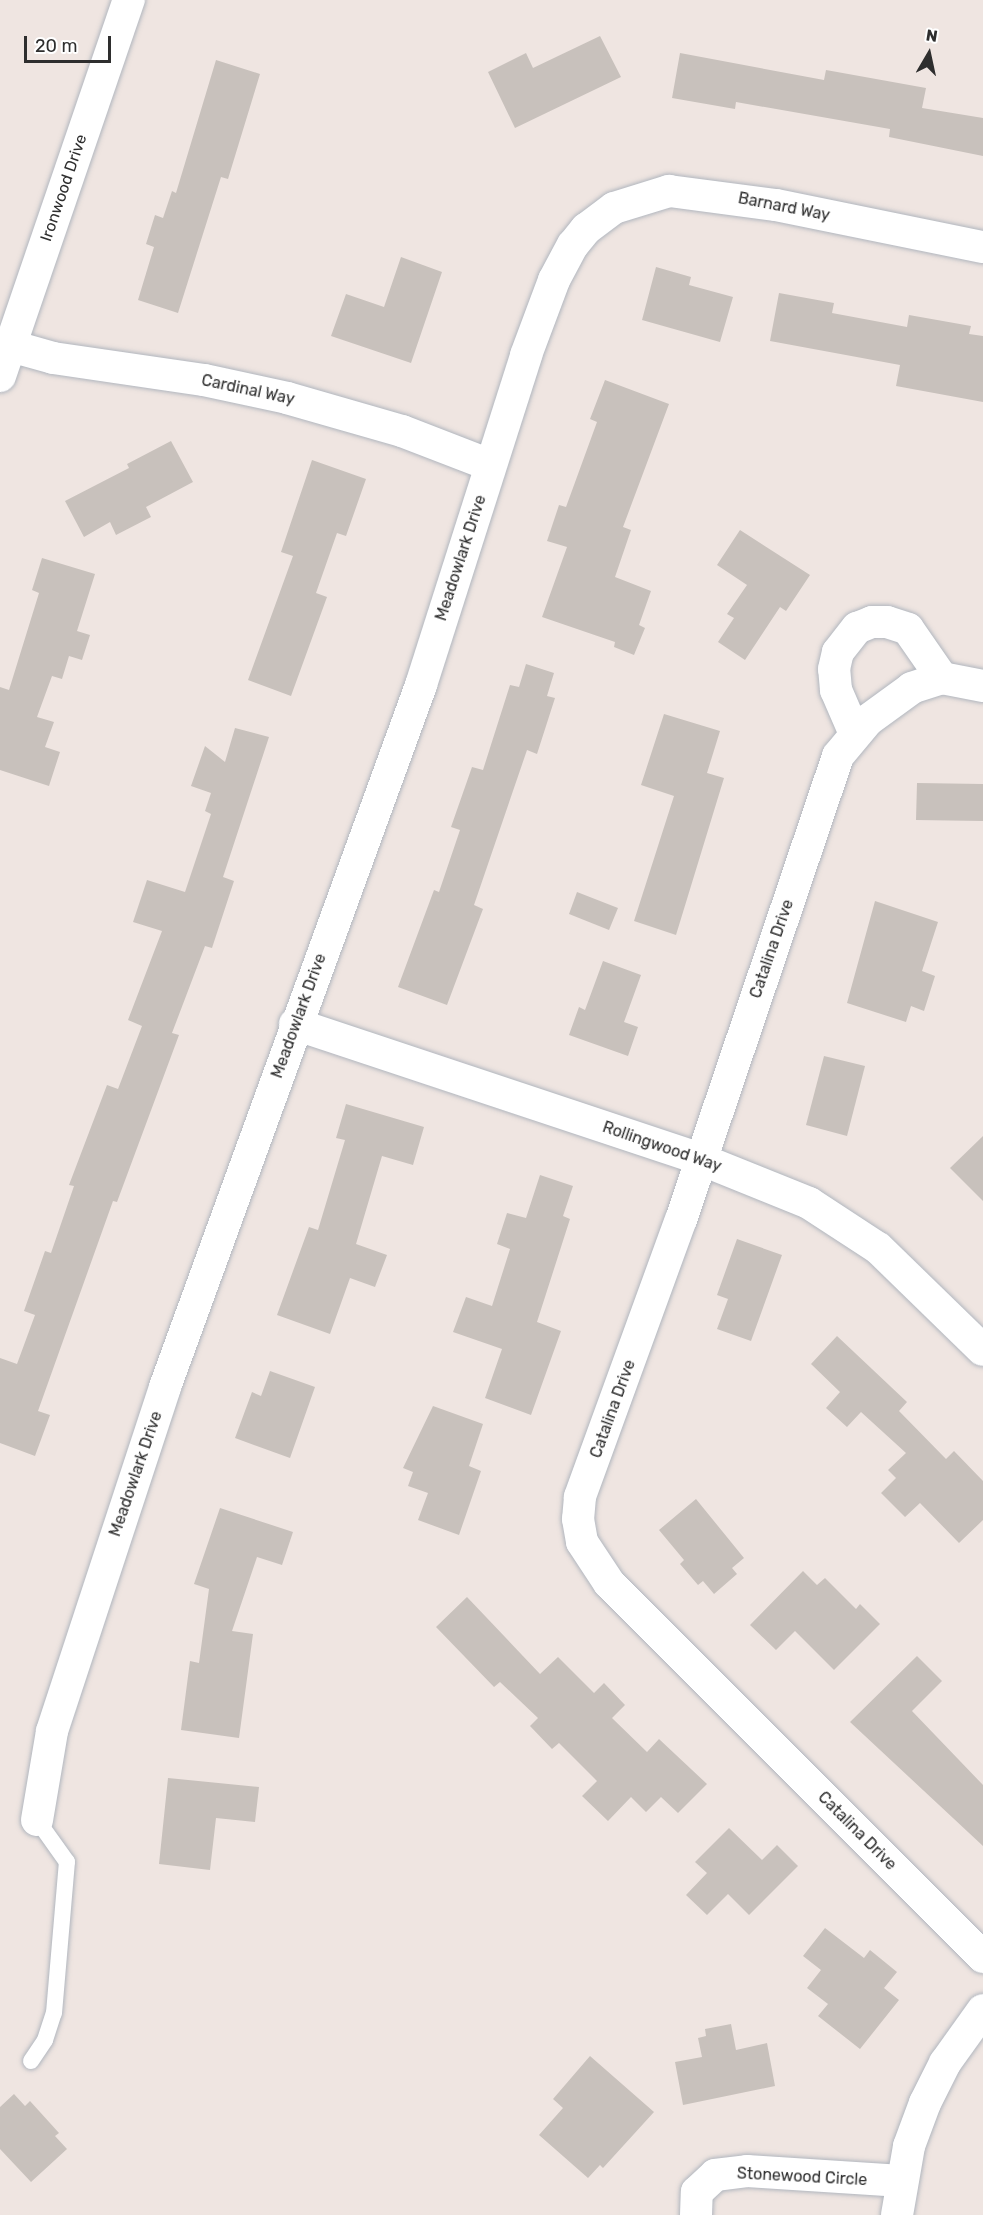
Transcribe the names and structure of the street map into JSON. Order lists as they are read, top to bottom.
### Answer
{
  "streets": {
    "street": [
      "Ironwood Drive",
      "Barnard Way",
      "Cardinal Way",
      "Meadowlark Drive",
      "Catalina Drive",
      "Rollingwood Way",
      "Stonewood Circle"
    ]
  },
  "crossings": [
    ["Ironwood Drive", "Cardinal Way"],
    ["Barnard Way", "Meadowlark Drive"],
    ["Cardinal Way", "Meadowlark Drive"],
    ["Meadowlark Drive", "Rollingwood Way"],
    ["Catalina Drive", "Rollingwood Way"]
  ],
  "scale_bar": "20 m",
  "north": "top"
}
